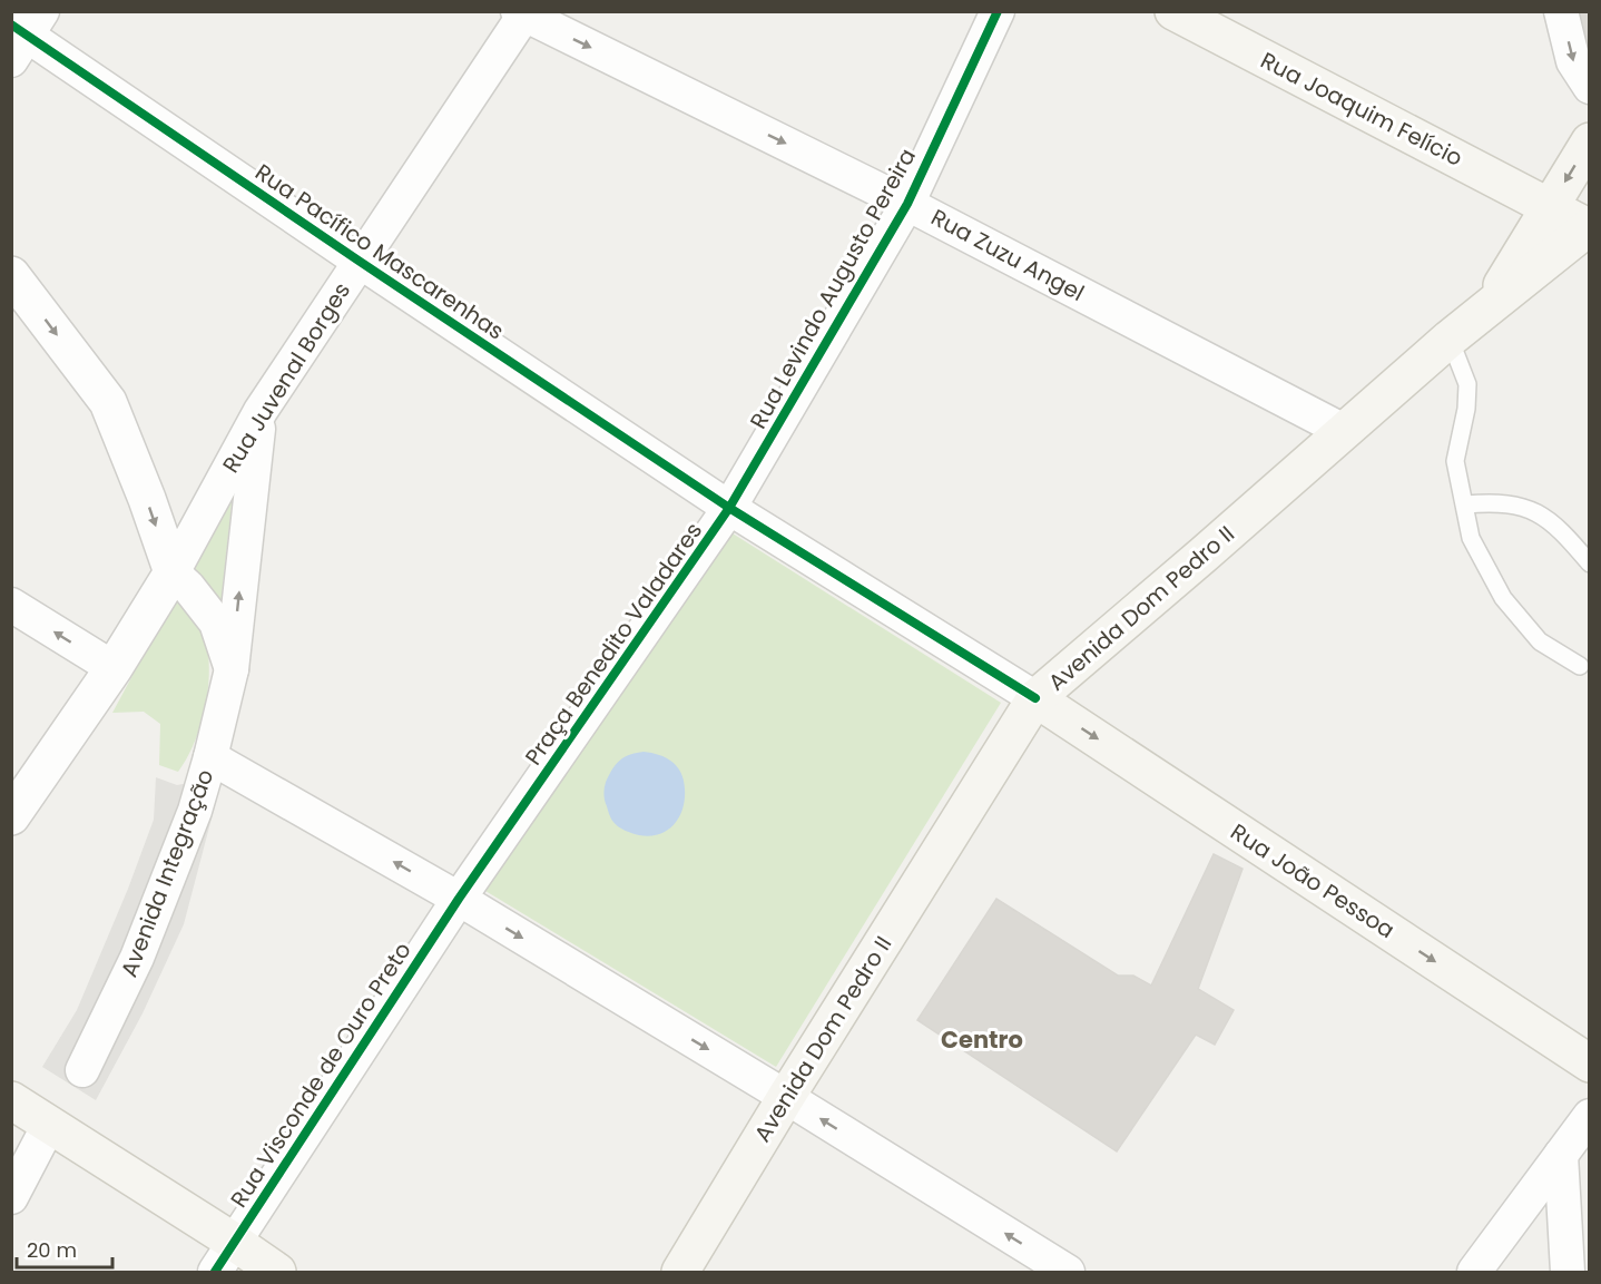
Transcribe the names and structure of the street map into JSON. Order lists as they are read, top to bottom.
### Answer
{
  "streets": {
    "main road": ["Rua Joaquim Felício", "Avenida Dom Pedro II", "Rua João Pessoa"],
    "street": [
      "Rua Pacífico Mascarenhas",
      "Rua Zuzu Angel",
      "Rua Levindo Augusto Pereira",
      "Rua Juvenal Borges",
      "Praça Benedito Valadares",
      "Avenida Integração",
      "Rua Visconde de Ouro Preto"
    ]
  },
  "crossings": [
    ["Rua Joaquim Felício", "Avenida Dom Pedro II"],
    ["Rua Pacífico Mascarenhas", "Rua Levindo Augusto Pereira"],
    ["Rua Pacífico Mascarenhas", "Rua Juvenal Borges"],
    ["Rua Pacífico Mascarenhas", "Praça Benedito Valadares"],
    ["Rua Zuzu Angel", "Rua Levindo Augusto Pereira"],
    ["Rua Zuzu Angel", "Rua Juvenal Borges"],
    ["Rua Zuzu Angel", "Avenida Dom Pedro II"],
    ["Rua Levindo Augusto Pereira", "Praça Benedito Valadares"],
    ["Rua Juvenal Borges", "Avenida Integração"],
    ["Avenida Dom Pedro II", "Rua João Pessoa"],
    ["Praça Benedito Valadares", "Rua Visconde de Ouro Preto"]
  ],
  "one_way": ["Rua Zuzu Angel", "Avenida Integração", "Rua João Pessoa"],
  "districts": ["Centro"],
  "scale_bar": "20 m"
}
